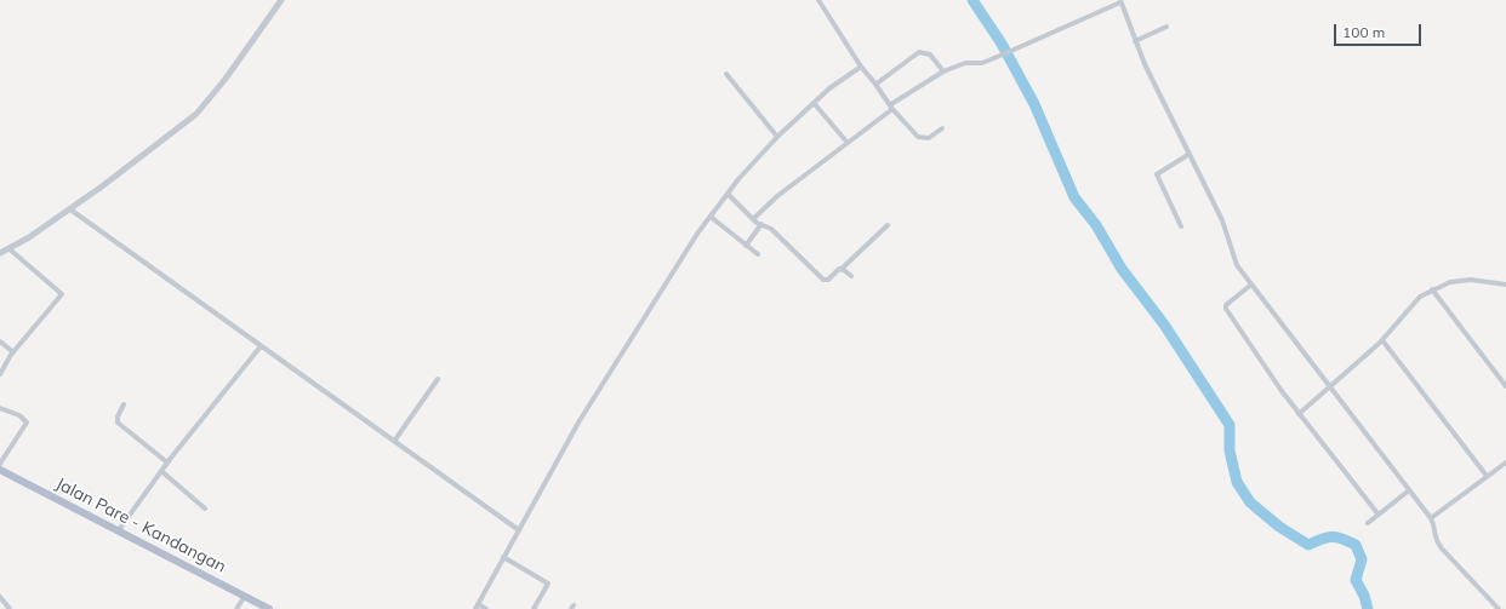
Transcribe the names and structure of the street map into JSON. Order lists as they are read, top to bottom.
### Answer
{
  "streets": {
    "main road": ["Jalan Pare - Kandangan"]
  },
  "scale_bar": "100 m"
}
